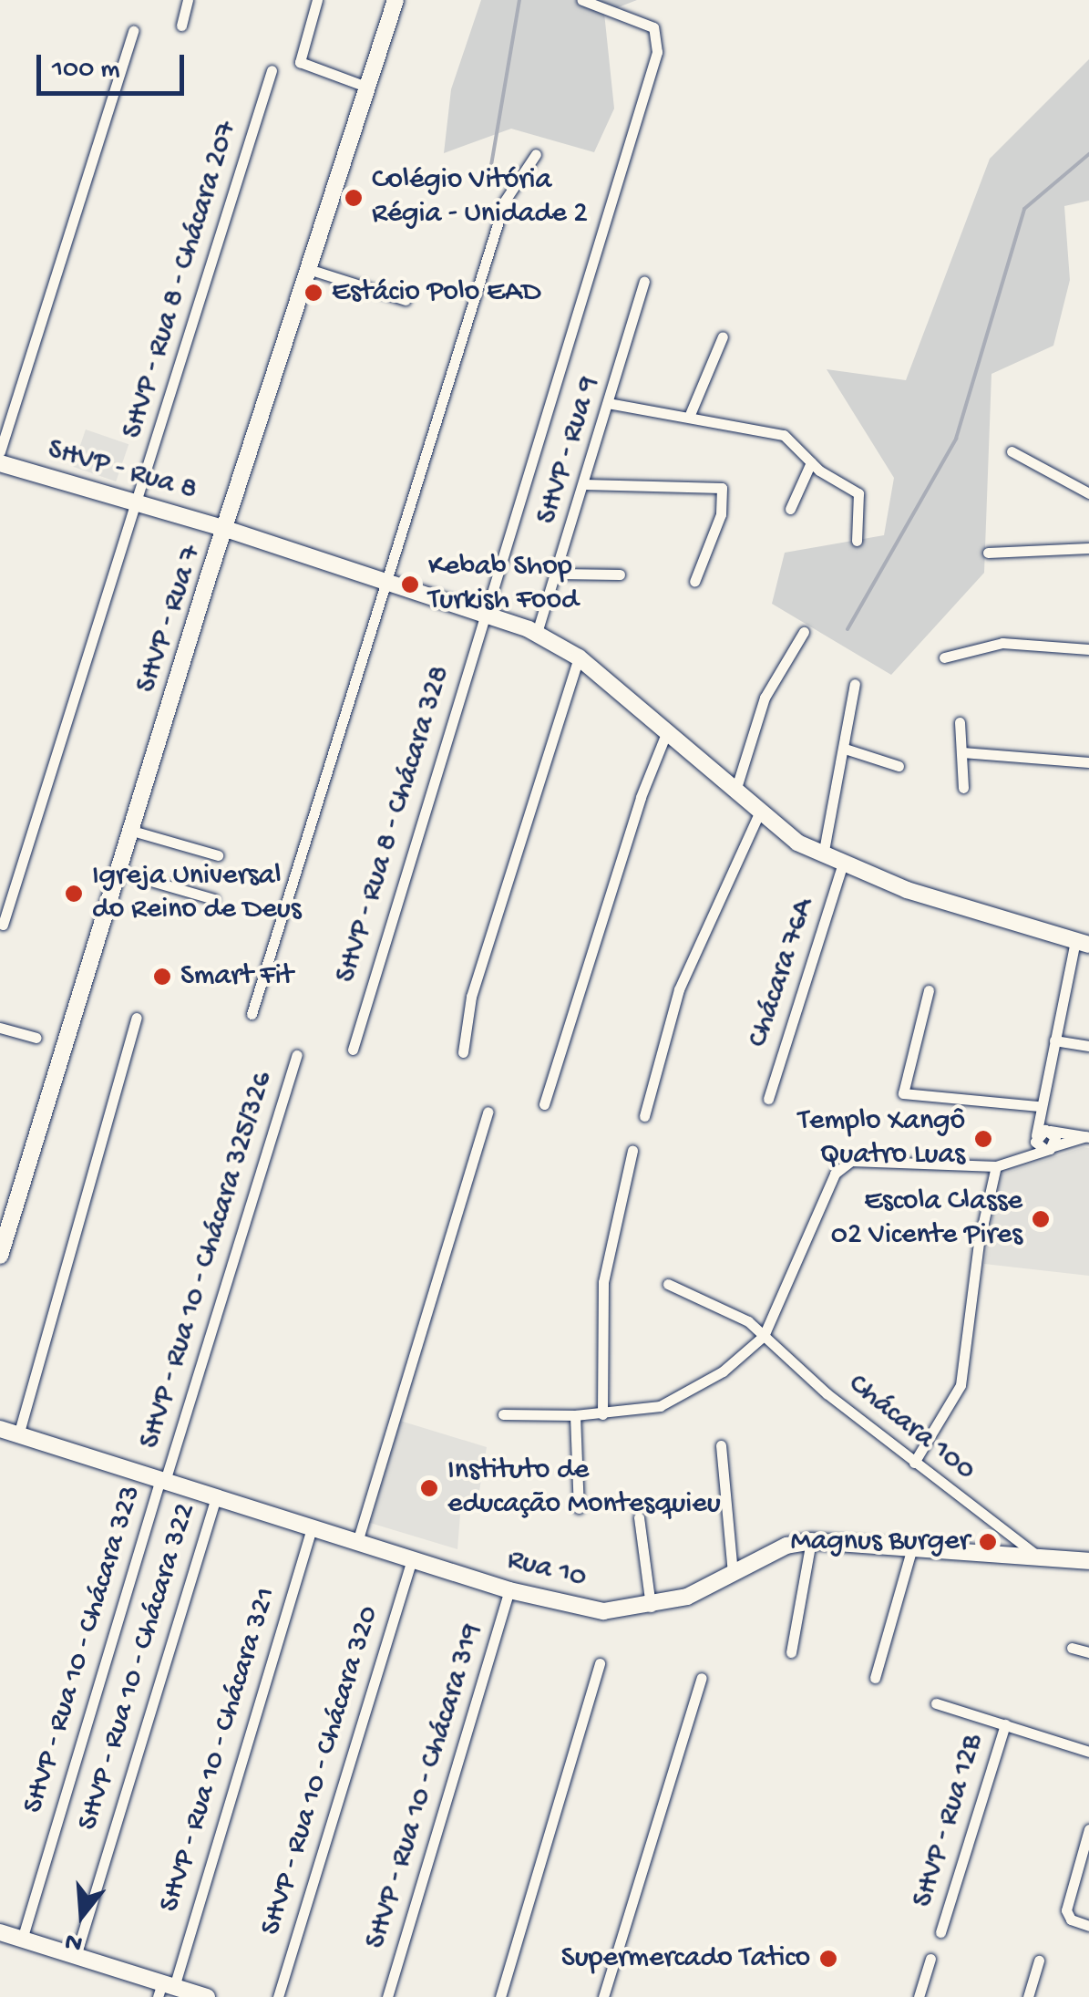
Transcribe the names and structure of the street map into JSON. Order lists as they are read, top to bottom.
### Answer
{
  "streets": {
    "street": [
      "SHVP - Rua 8 - Chácara 207",
      "SHVP - Rua 9",
      "SHVP - Rua 8",
      "SHVP - Rua 7",
      "SHVP - Rua 8 - Chácara 328",
      "Chácara 76A",
      "SHVP - Rua 10 - Chácara 325/326",
      "Chácara 100",
      "Rua 10",
      "SHVP - Rua 10 - Chácara 323",
      "SHVP - Rua 10 - Chácara 322",
      "SHVP - Rua 10 - Chácara 321",
      "SHVP - Rua 10 - Chácara 320",
      "SHVP - Rua 10 - Chácara 319",
      "SHVP - Rua 12B"
    ]
  },
  "crossings": [
    ["SHVP - Rua 8 - Chácara 207", "SHVP - Rua 8"],
    ["SHVP - Rua 9", "SHVP - Rua 8"],
    ["SHVP - Rua 8", "SHVP - Rua 7"],
    ["SHVP - Rua 8", "SHVP - Rua 8 - Chácara 328"],
    ["SHVP - Rua 8", "Chácara 76A"],
    ["SHVP - Rua 10 - Chácara 325/326", "Rua 10"],
    ["SHVP - Rua 10 - Chácara 325/326", "SHVP - Rua 10 - Chácara 323"],
    ["Chácara 100", "Rua 10"],
    ["Rua 10", "SHVP - Rua 10 - Chácara 323"],
    ["Rua 10", "SHVP - Rua 10 - Chácara 322"],
    ["Rua 10", "SHVP - Rua 10 - Chácara 321"],
    ["Rua 10", "SHVP - Rua 10 - Chácara 320"],
    ["Rua 10", "SHVP - Rua 10 - Chácara 319"]
  ],
  "places": [
    "Colégio Vitória Régia - Unidade 2",
    "Estácio Polo EAD",
    "Kebab Shop Turkish Food",
    "Igreja Universal do Reino de Deus",
    "Smart Fit",
    "Templo Xangô Quatro Luas",
    "Escola Classe 02 Vicente Pires",
    "Instituto de educação Montesquieu",
    "Magnus Burger",
    "Supermercado Tatico"
  ],
  "scale_bar": "100 m",
  "north": "bottom"
}
